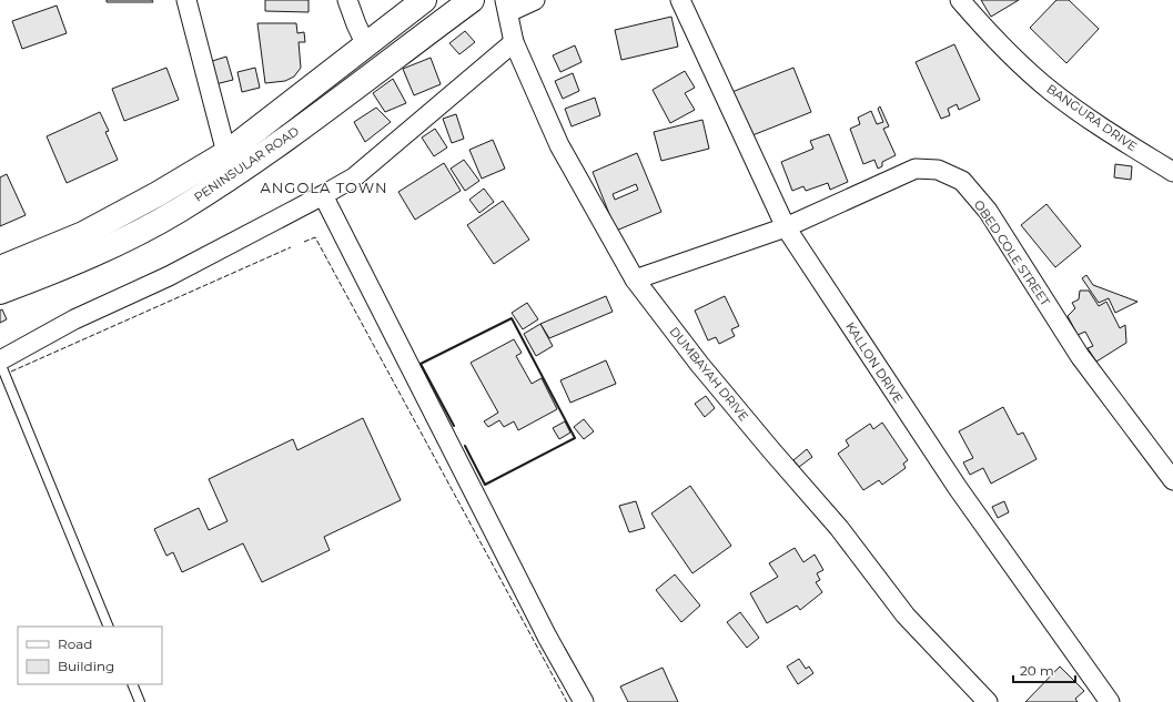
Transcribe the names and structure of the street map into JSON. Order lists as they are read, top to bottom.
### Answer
{
  "streets": {
    "main road": ["PENINSULAR ROAD"],
    "street": [
      "BANGURA DRIVE",
      "OBED COLE STREET",
      "KALLON DRIVE",
      "DUMBAYAH DRIVE"
    ]
  },
  "crossings": [
    ["OBED COLE STREET", "KALLON DRIVE"],
    ["OBED COLE STREET", "DUMBAYAH DRIVE"]
  ],
  "districts": ["ANGOLA TOWN"],
  "legend": ["Road", "Building"],
  "scale_bar": "20 m"
}
